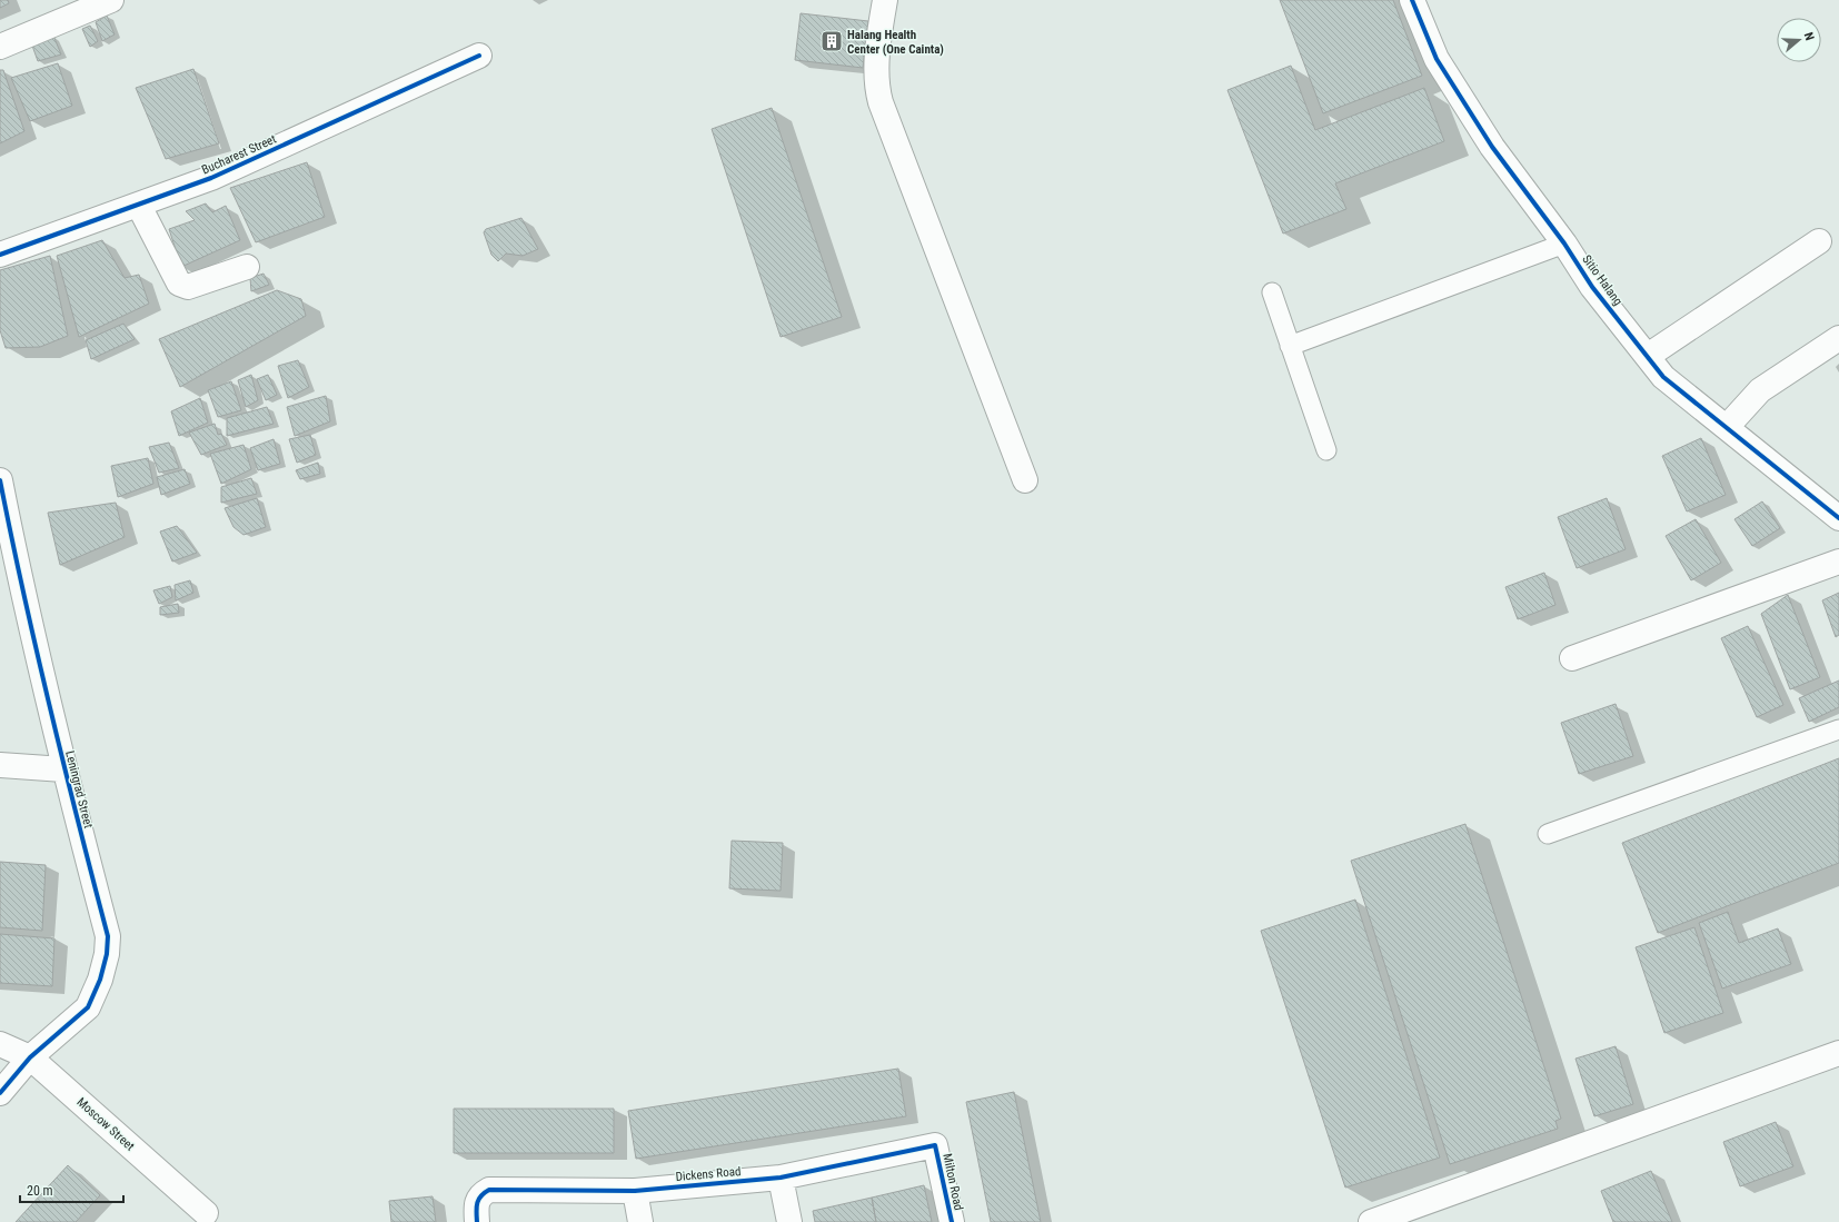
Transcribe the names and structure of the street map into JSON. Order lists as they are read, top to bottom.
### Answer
{
  "streets": {
    "street": [
      "Bucharest Street",
      "Sitio Halang",
      "Leningrad Street",
      "Moscow Street",
      "Dickens Road",
      "Milton Road"
    ]
  },
  "crossings": [
    ["Leningrad Street", "Moscow Street"],
    ["Dickens Road", "Milton Road"]
  ],
  "places": {
    "building": ["Halang Health Center (One Cainta)"]
  },
  "scale_bar": "20 m",
  "north": "right"
}
